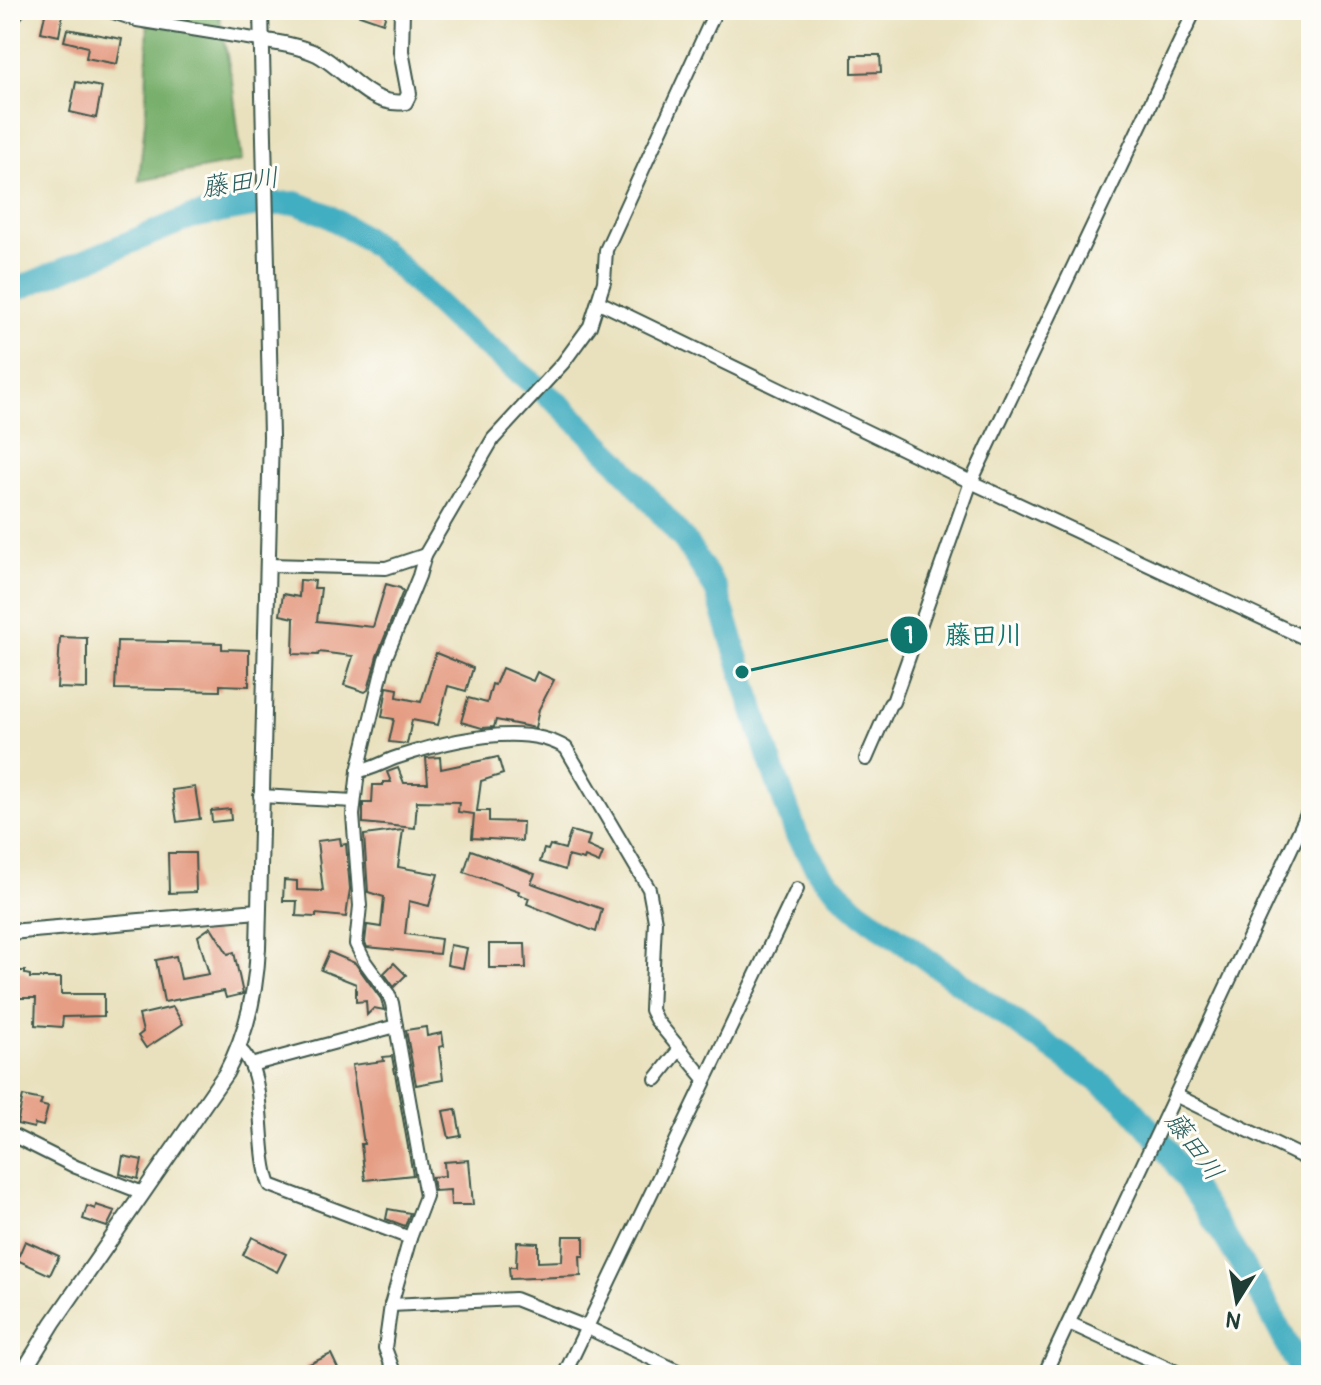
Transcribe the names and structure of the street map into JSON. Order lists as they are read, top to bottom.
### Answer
{
  "water": ["藤田川"],
  "places": ["藤田川"],
  "north": "bottom"
}
